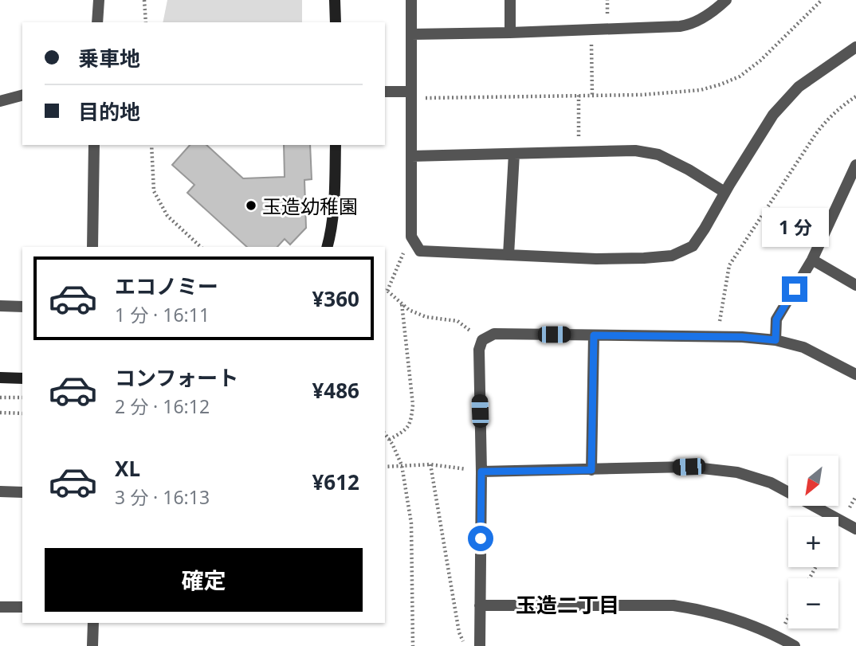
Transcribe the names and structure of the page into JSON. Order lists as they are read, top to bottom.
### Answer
{
  "districts": ["玉造二丁目"],
  "places": ["玉造幼稚園"],
  "north": "bottom left",
  "page": {
    "banner": ["乗車地", "目的地"],
    "bubble": "1 分",
    "list": [
      {
        "name": "エコノミー",
        "note": "1 分 · 16:11",
        "value": "¥360"
      },
      {
        "name": "コンフォート",
        "note": "2 分 · 16:12",
        "value": "¥486"
      },
      {
        "name": "XL",
        "note": "3 分 · 16:13",
        "value": "¥612"
      }
    ],
    "map_buttons": ["+", "−"],
    "buttons": "確定"
  }
}
